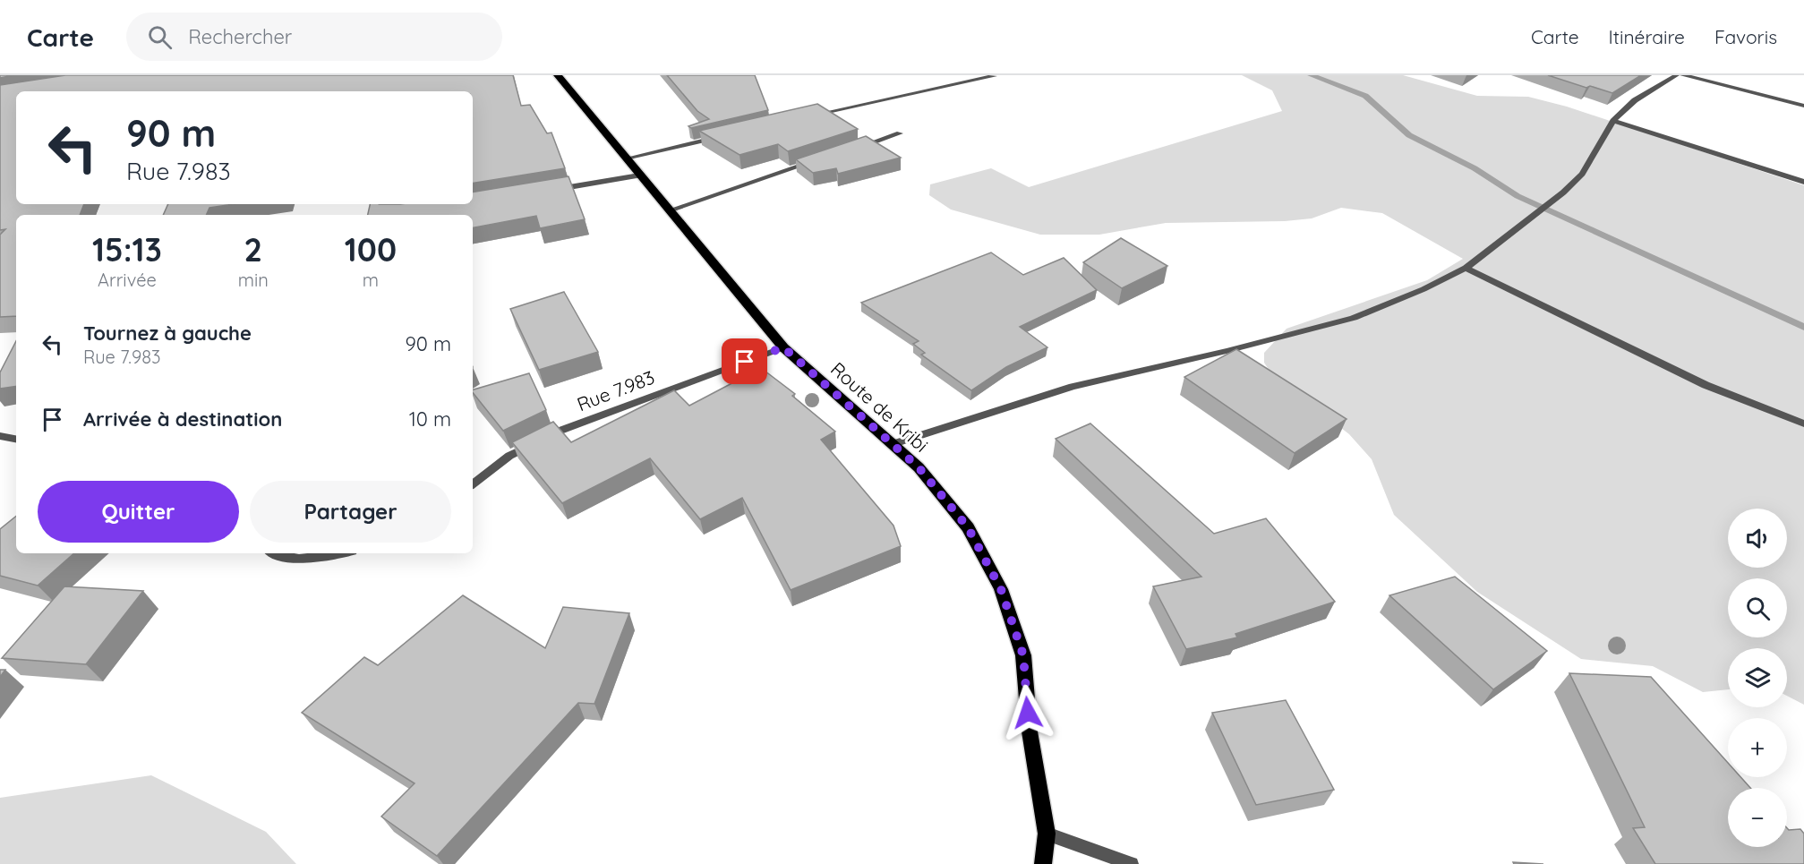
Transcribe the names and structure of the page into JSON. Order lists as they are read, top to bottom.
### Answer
{
  "streets": {
    "main road": ["Route de Kribi"],
    "street": ["Rue 7.983"]
  },
  "crossings": [
    ["Rue 7.983", "Route de Kribi"]
  ],
  "page": {
    "header": "Carte",
    "search": "Rechercher",
    "nav": ["Carte", "Itinéraire", "Favoris"],
    "turn": ["90 m", "Rue 7.983"],
    "eta": [
      "15:13",
      "Arrivée",
      "2",
      "min",
      "100",
      "m"
    ],
    "list": [
      {
        "name": "Tournez à gauche",
        "note": "Rue 7.983",
        "value": "90 m"
      },
      {
        "name": "Arrivée à destination",
        "value": "10 m"
      }
    ],
    "buttons": ["Quitter", "Partager"],
    "map_buttons": ["+", "−"]
  }
}
